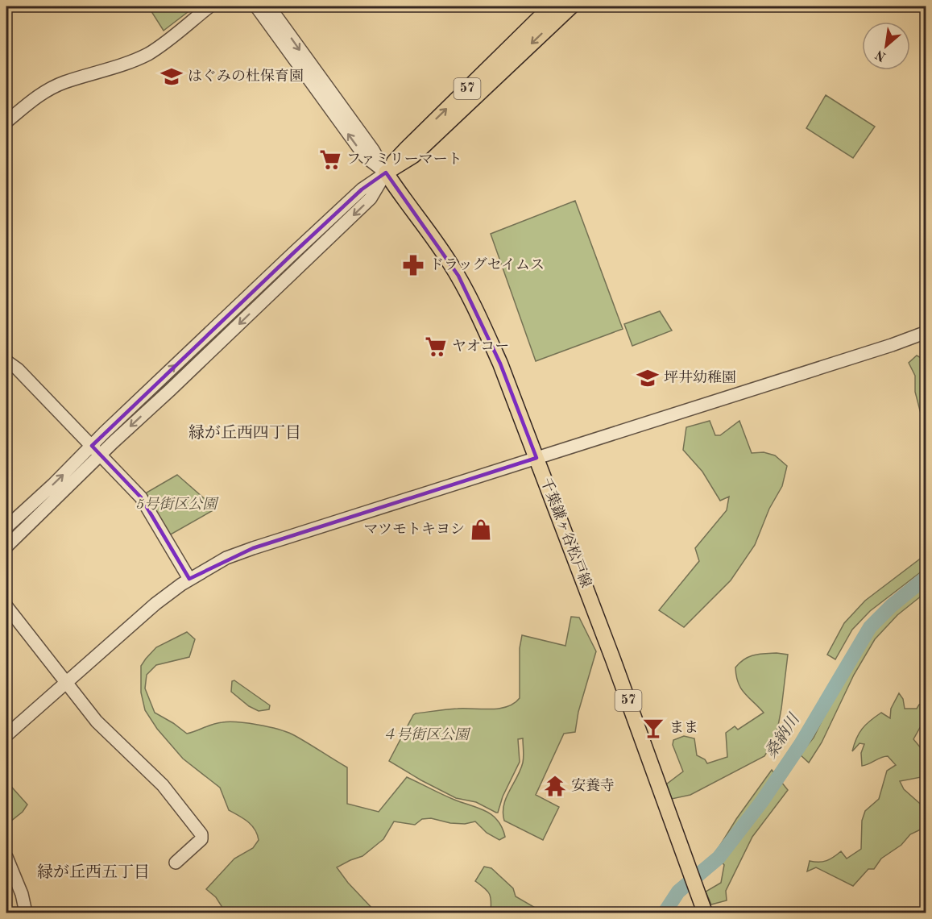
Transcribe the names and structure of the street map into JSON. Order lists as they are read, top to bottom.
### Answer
{
  "streets": {
    "main road": ["57", "千葉鎌ヶ谷松戸線"]
  },
  "crossings": [
    ["57", "千葉鎌ヶ谷松戸線"]
  ],
  "districts": ["緑が丘西四丁目", "緑が丘西五丁目"],
  "water": ["桑納川"],
  "parks": ["5号街区公園", "４号街区公園"],
  "places": {
    "school or university": ["はぐみの杜保育園", "坪井幼稚園"],
    "supermarket": ["ファミリーマート", "ヤオコー"],
    "pharmacy": ["ドラッグセイムス"],
    "shop": ["マツモトキヨシ"],
    "bar": ["まま"],
    "temple": ["安養寺"]
  },
  "north": "bottom left"
}
